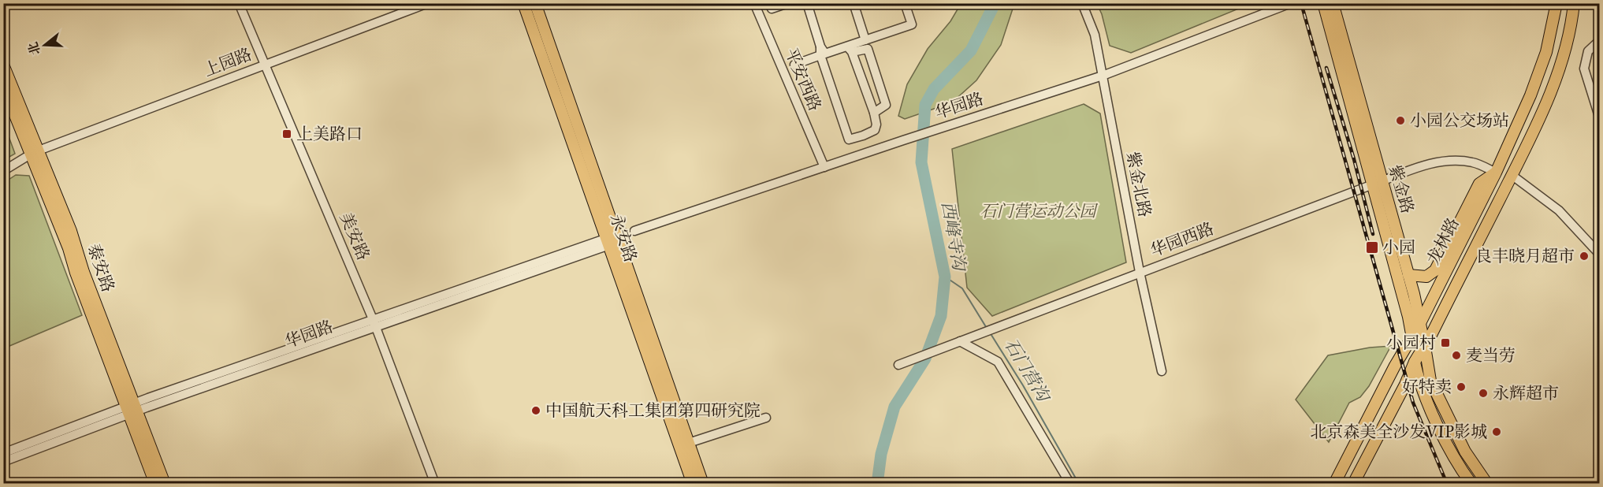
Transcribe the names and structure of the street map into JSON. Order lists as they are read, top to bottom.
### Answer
{
  "streets": {
    "main road": [
      "紫金路",
      "永安路",
      "龙林路",
      "泰安路"
    ],
    "street": [
      "上园路",
      "平安西路",
      "华园路",
      "紫金北路",
      "美安路",
      "华园西路"
    ]
  },
  "crossings": [
    ["上园路", "美安路"],
    ["上园路", "泰安路"],
    ["平安西路", "华园路"],
    ["华园路", "紫金北路"],
    ["华园路", "美安路"],
    ["华园路", "永安路"],
    ["华园路", "泰安路"],
    ["紫金北路", "华园西路"],
    ["紫金路", "华园西路"],
    ["紫金路", "龙林路"],
    ["华园西路", "龙林路"]
  ],
  "water": ["西峰寺沟", "石门营沟"],
  "parks": ["石门营运动公园"],
  "places": {
    "other": [
      "小园公交场站",
      "良丰晓月超市",
      "麦当劳",
      "好特卖",
      "永辉超市",
      "中国航天科工集团第四研究院",
      "北京森美全沙发VIP影城"
    ],
    "transit": ["上美路口", "小园", "小园村"]
  },
  "north": "left"
}
